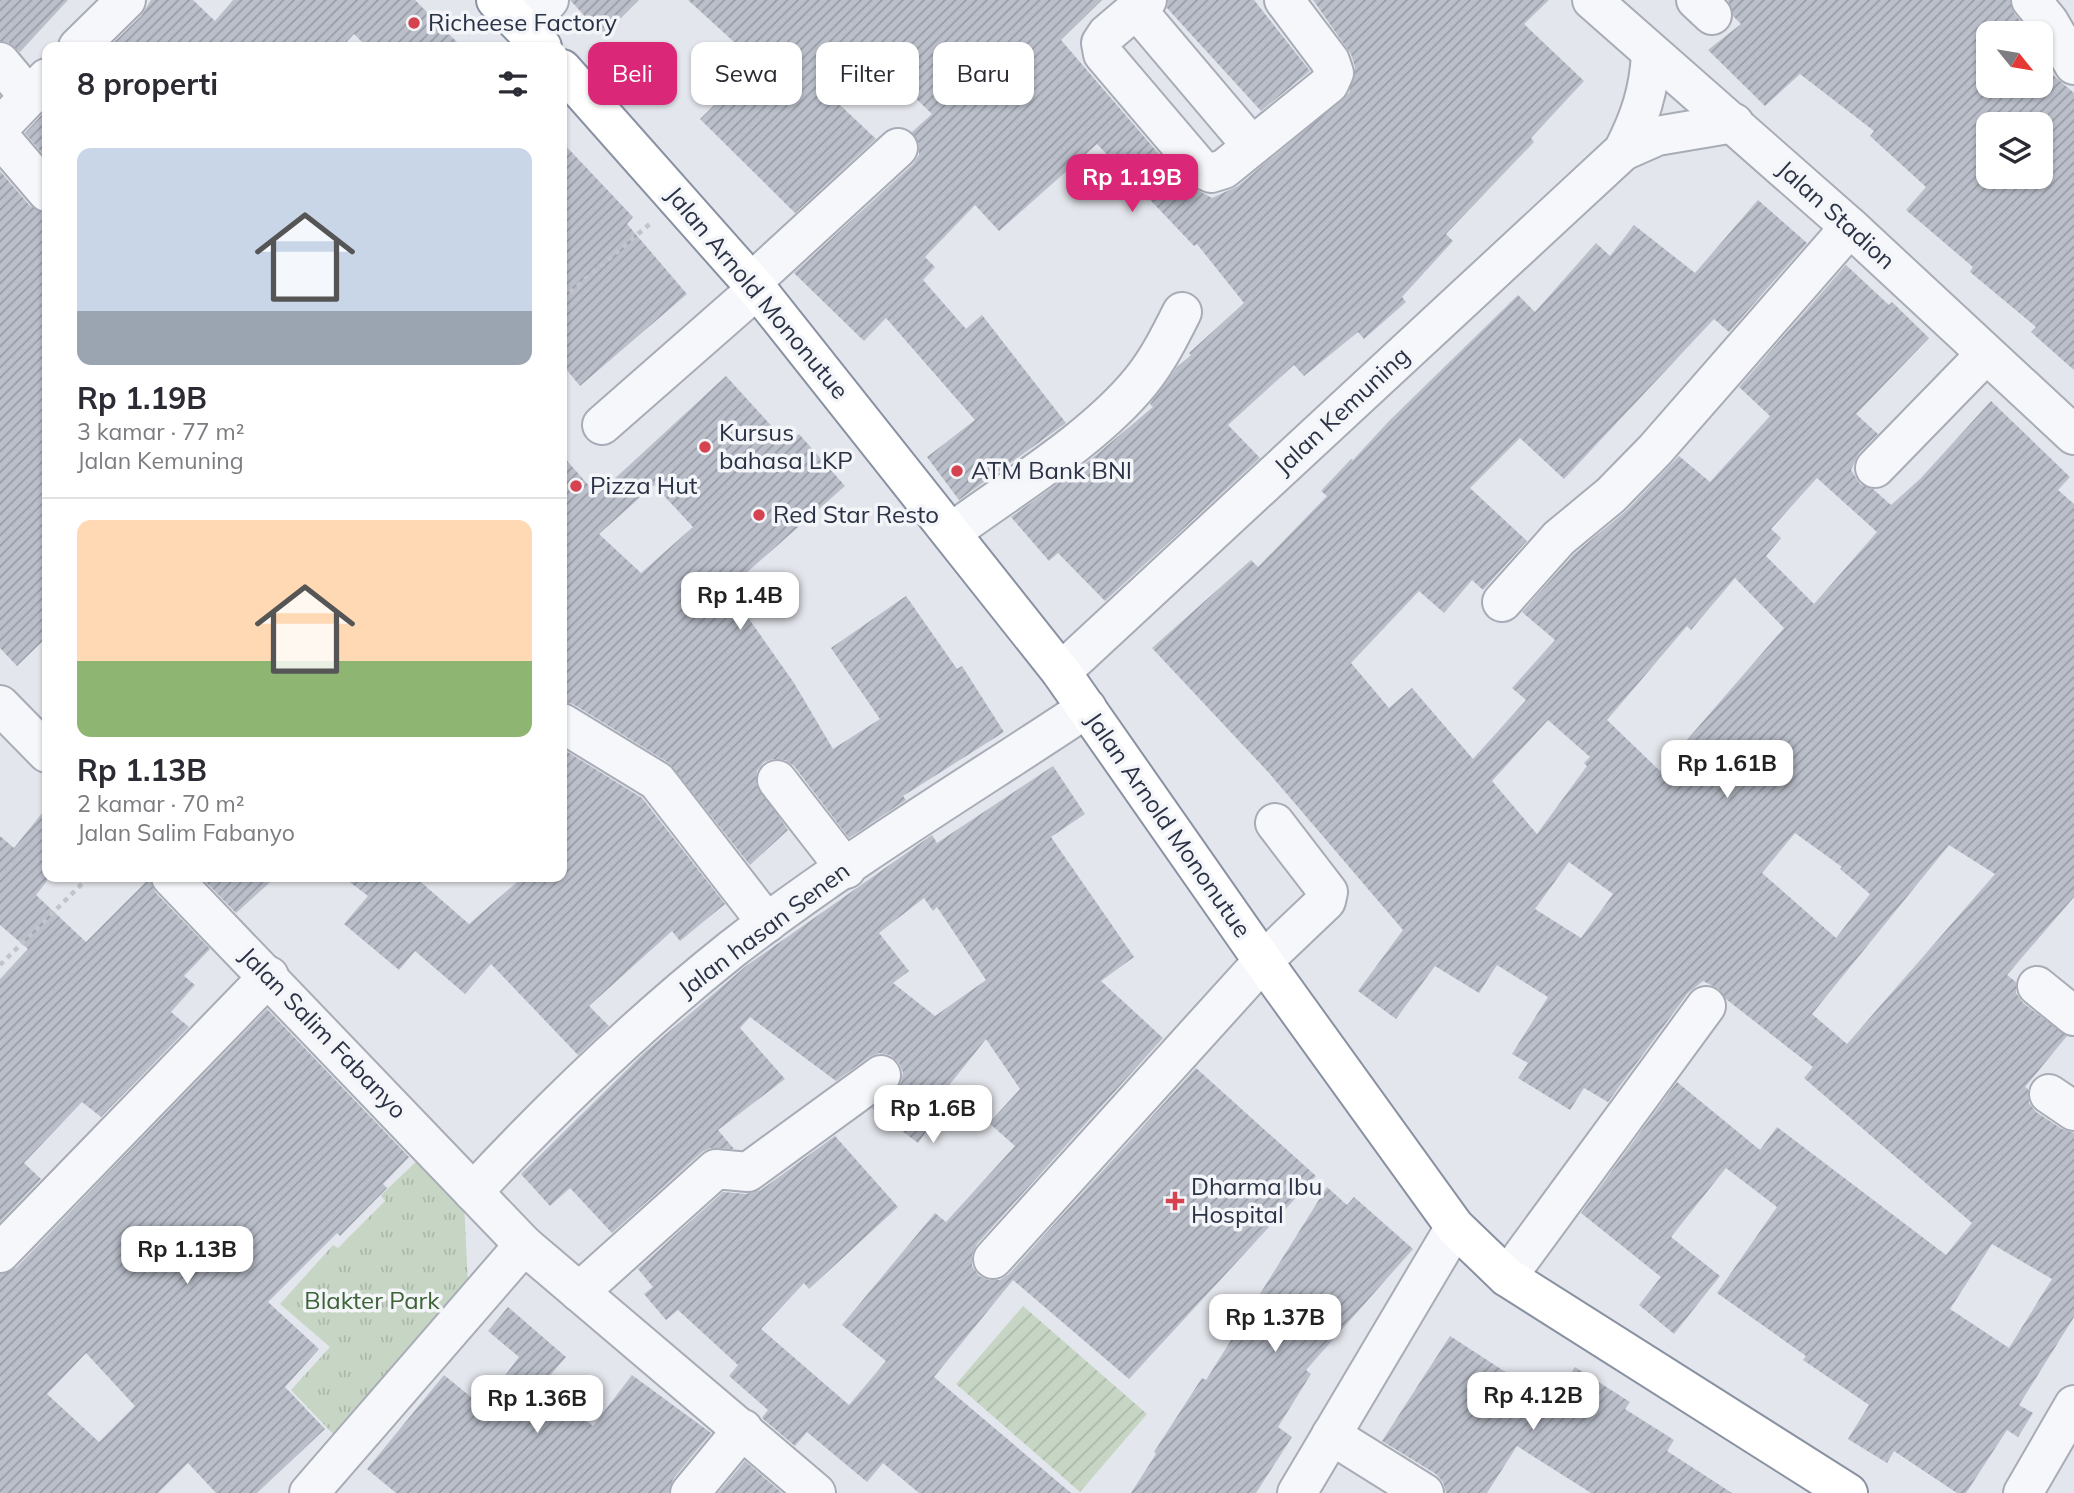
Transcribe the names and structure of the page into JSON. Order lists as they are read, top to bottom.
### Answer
{
  "streets": {
    "highway": ["Jalan Arnold Mononutue"],
    "street": [
      "Jalan Stadion",
      "Jalan Kemuning",
      "Jalan hasan Senen",
      "Jalan Salim Fabanyo"
    ]
  },
  "crossings": [
    ["Jalan Stadion", "Jalan Kemuning"],
    ["Jalan Arnold Mononutue", "Jalan Kemuning"],
    ["Jalan Arnold Mononutue", "Jalan hasan Senen"],
    ["Jalan hasan Senen", "Jalan Salim Fabanyo"]
  ],
  "parks": ["Blakter Park"],
  "places": {
    "other": [
      "Richeese Factory",
      "Kursus bahasa LKP",
      "ATM Bank BNI",
      "Pizza Hut",
      "Red Star Resto"
    ],
    "health": ["Dharma Ibu Hospital"]
  },
  "north": "bottom right",
  "page": {
    "chip": [
      "Beli",
      "Sewa",
      "Filter",
      "Baru"
    ],
    "heading": "8 properti",
    "list": [
      {
        "name": "Rp 1.19B",
        "note": "3 kamar · 77 m² · Jalan Kemuning"
      },
      {
        "name": "Rp 1.13B",
        "note": "2 kamar · 70 m² · Jalan Salim Fabanyo"
      }
    ],
    "price": [
      "Rp 1.19B",
      "Rp 1.4B",
      "Rp 1.61B",
      "Rp 1.6B",
      "Rp 1.13B",
      "Rp 1.37B",
      "Rp 4.12B",
      "Rp 1.36B"
    ]
  }
}
